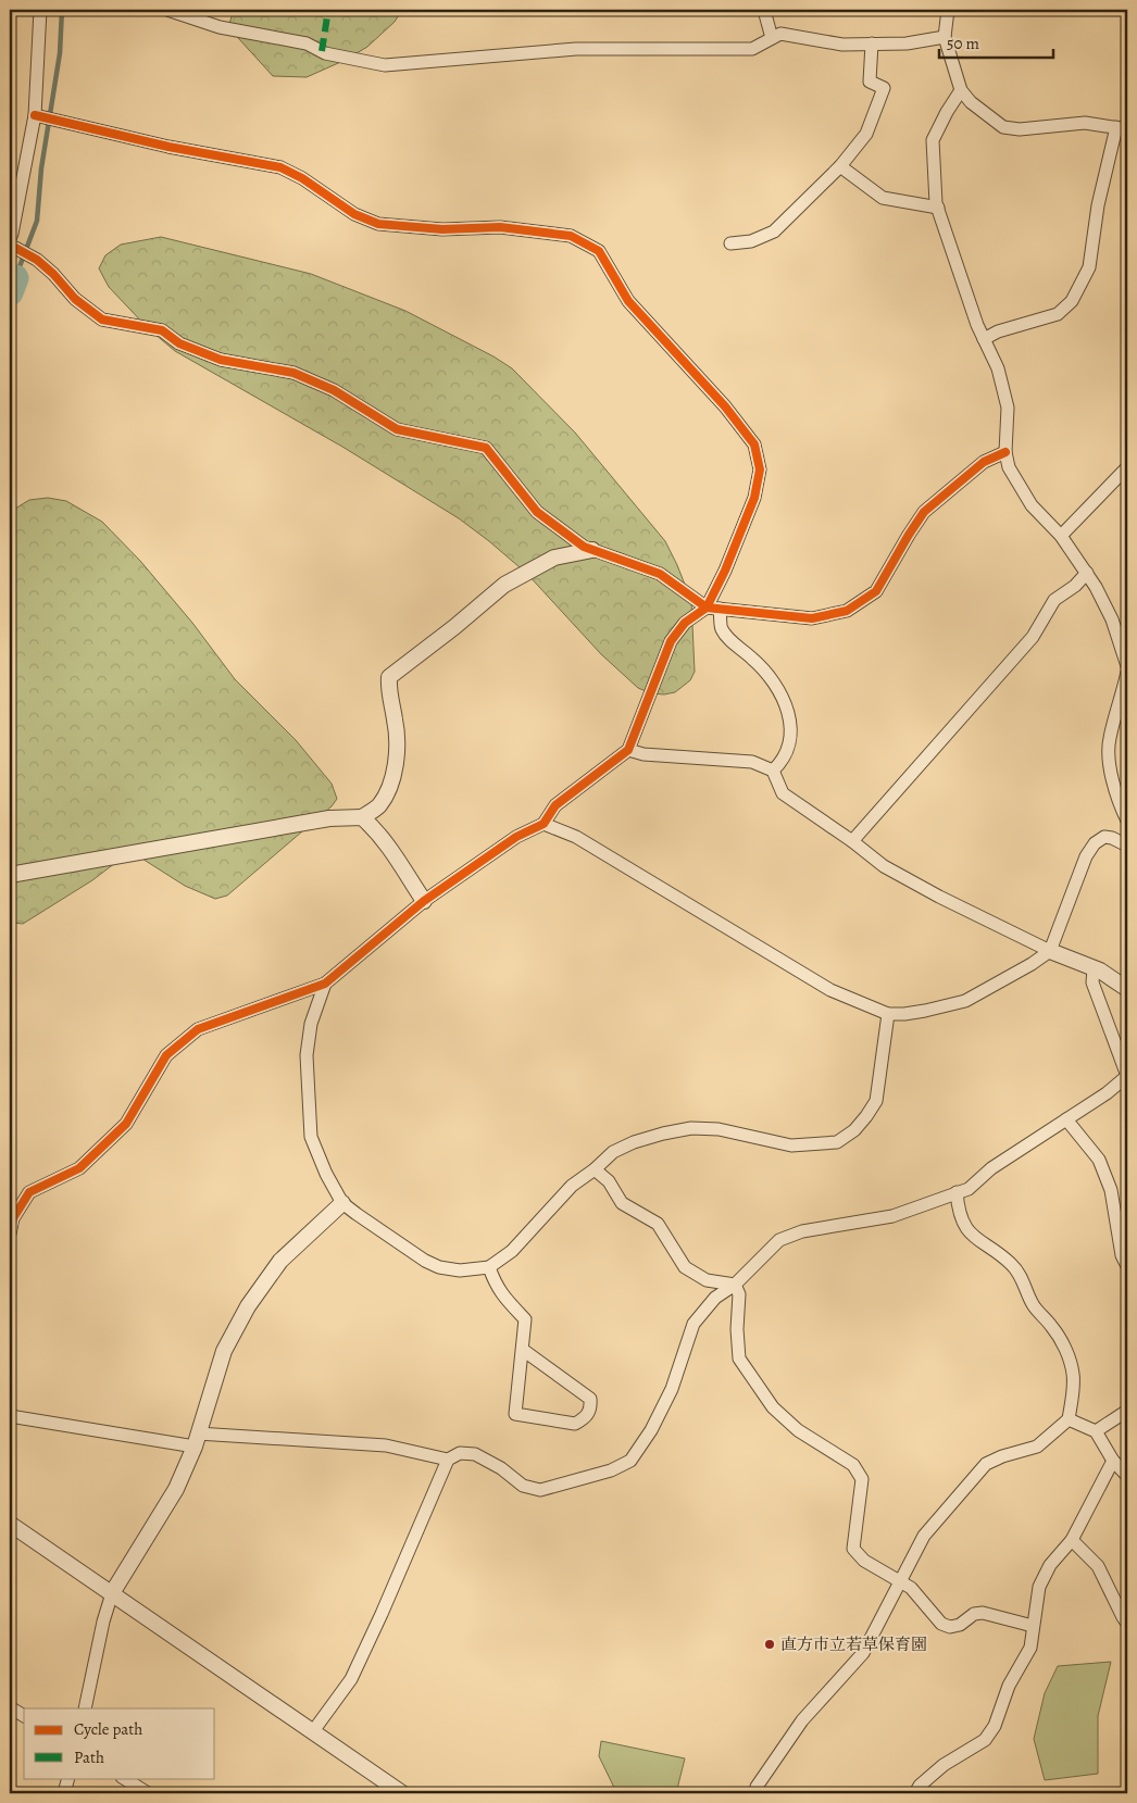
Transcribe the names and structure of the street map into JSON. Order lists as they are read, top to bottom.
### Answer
{
  "places": ["直方市立若草保育園"],
  "legend": ["Cycle path", "Path"],
  "scale_bar": "50 m"
}
